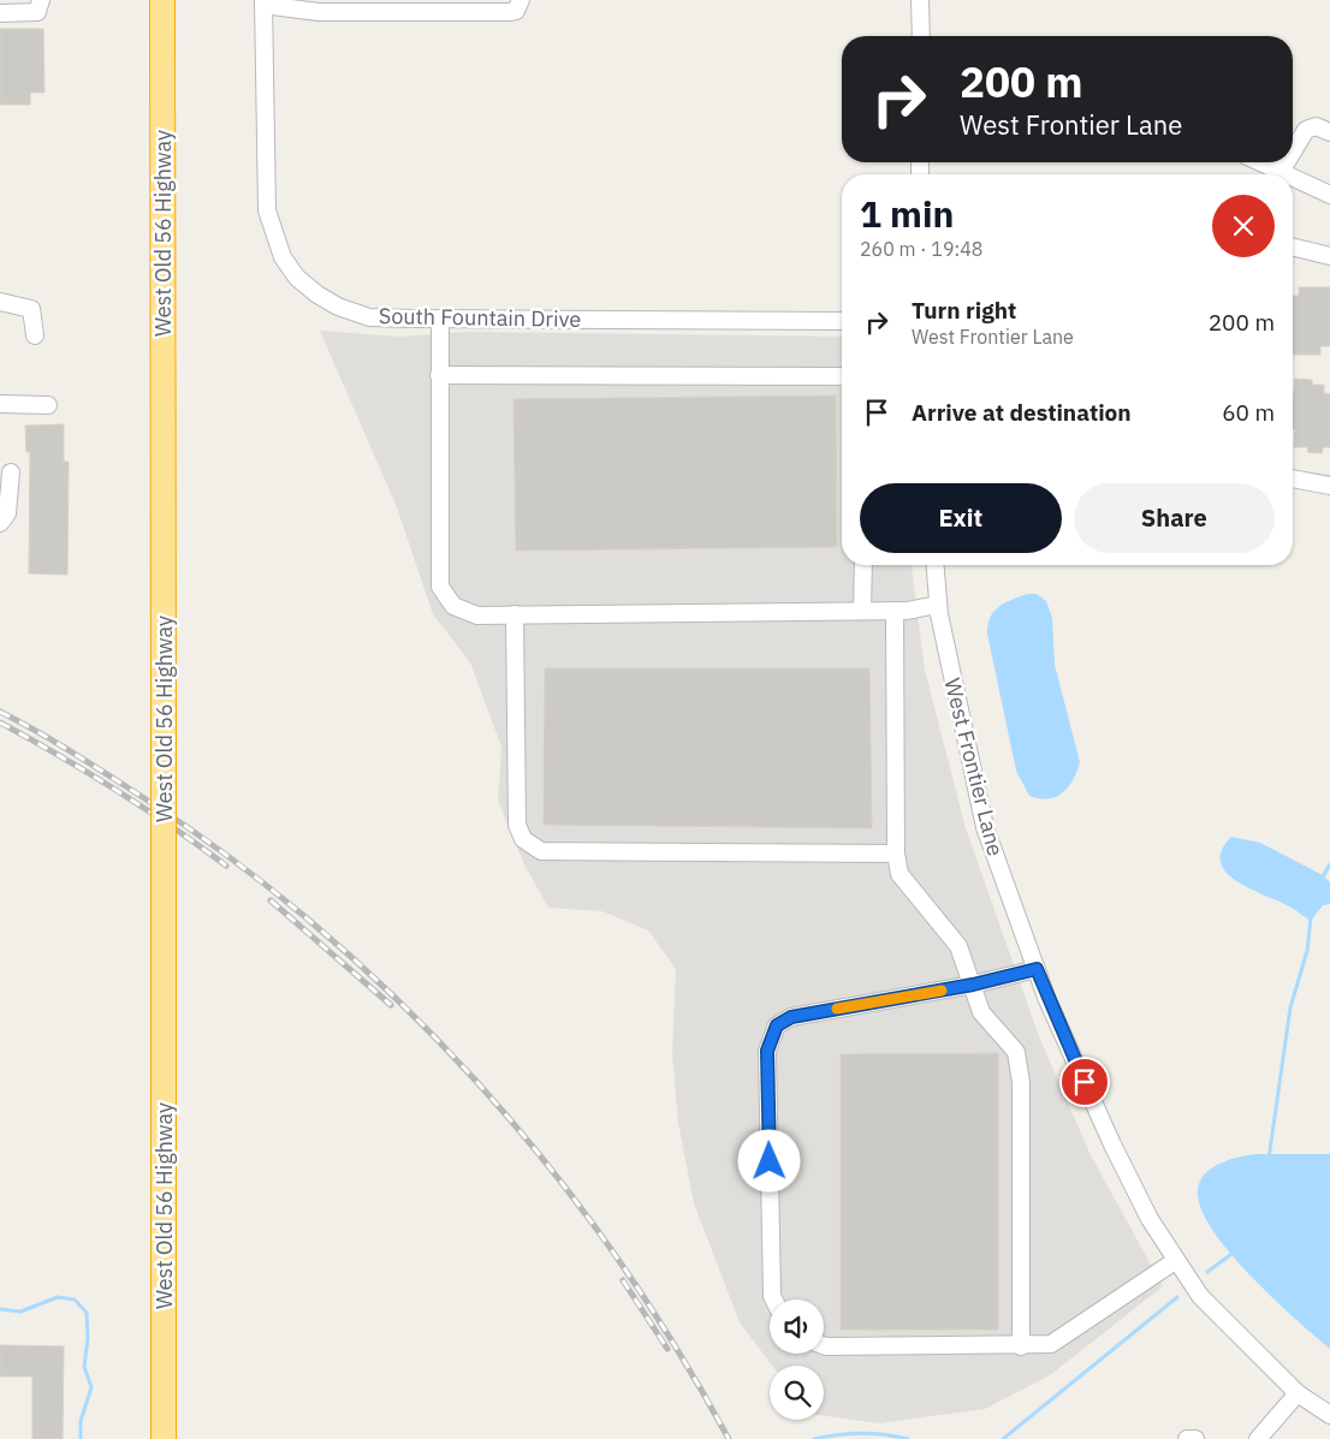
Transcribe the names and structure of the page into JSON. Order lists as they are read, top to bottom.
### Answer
{
  "streets": {
    "highway": ["West Old 56 Highway"],
    "street": ["South Fountain Drive", "West Frontier Lane"]
  },
  "page": {
    "turn": ["200 m", "West Frontier Lane"],
    "heading": ["1 min", "260 m · 19:48"],
    "list": [
      {
        "name": "Turn right",
        "note": "West Frontier Lane",
        "value": "200 m"
      },
      {
        "name": "Arrive at destination",
        "value": "60 m"
      }
    ],
    "buttons": ["Exit", "Share"]
  }
}
